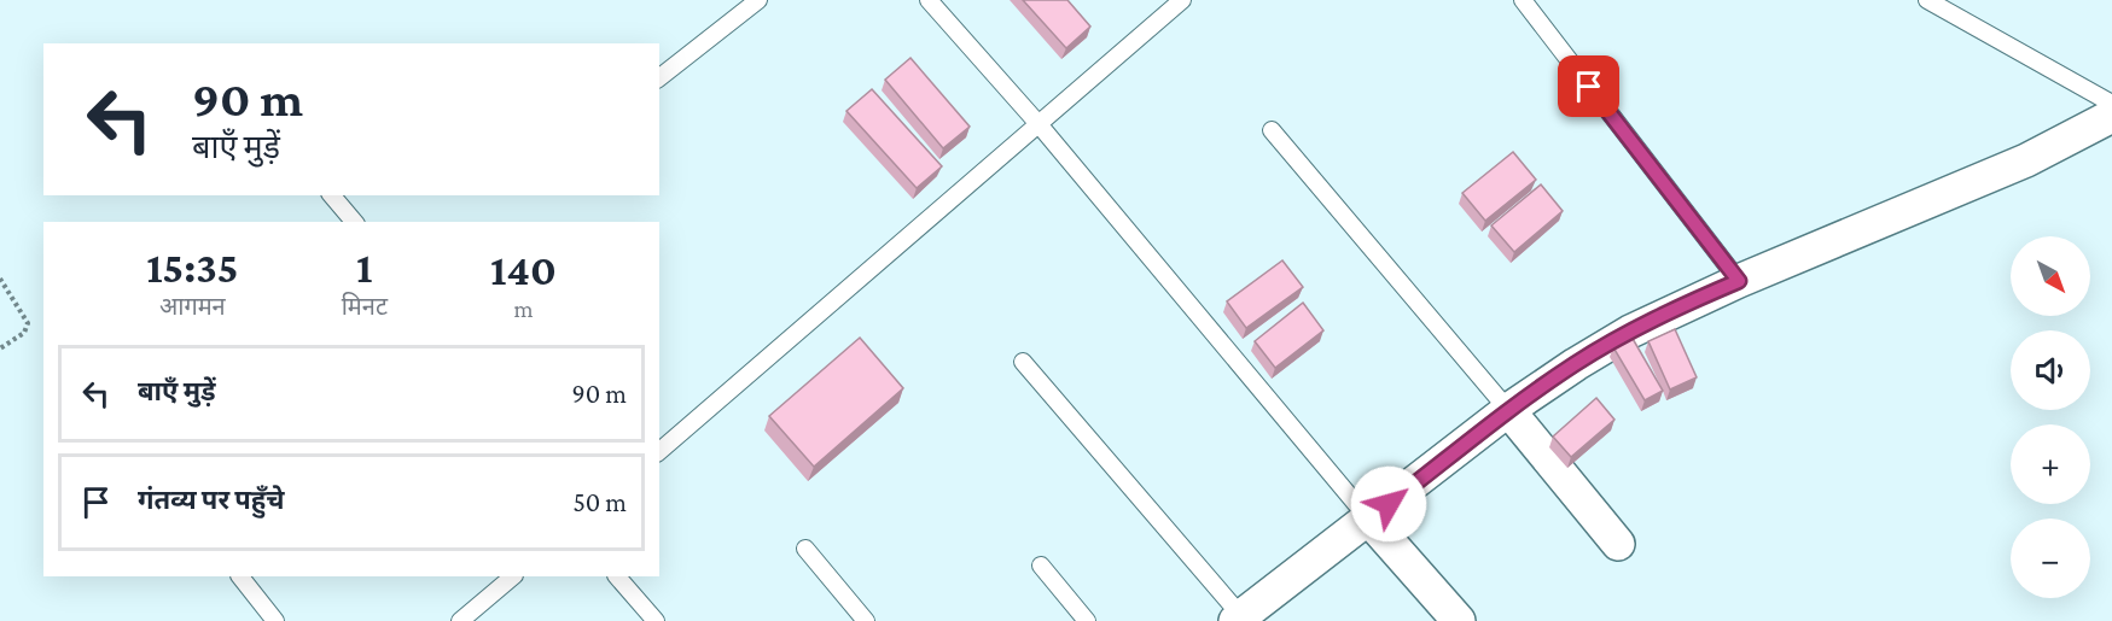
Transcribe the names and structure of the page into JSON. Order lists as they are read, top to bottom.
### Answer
{
  "north": "bottom right",
  "page": {
    "turn": ["90 m", "बाएँ मुड़ें"],
    "eta": [
      "15:35",
      "आगमन",
      "1",
      "मिनट",
      "140",
      "m"
    ],
    "map_buttons": ["+", "−"],
    "list": [
      {
        "name": "बाएँ मुड़ें",
        "value": "90 m"
      },
      {
        "name": "गंतव्य पर पहुँचे",
        "value": "50 m"
      }
    ]
  }
}
